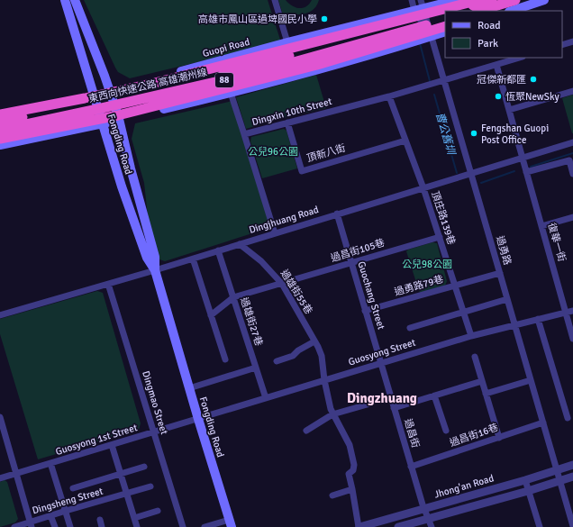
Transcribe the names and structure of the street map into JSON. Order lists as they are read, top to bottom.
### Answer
{
  "streets": {
    "highway": ["88", "東西向快速公路 高雄潮州線"],
    "main road": ["Guopi Road", "Fongding Road"],
    "street": [
      "Dingxin 10th Street",
      "頂新八街",
      "頂庄路139巷",
      "Dingjhuang Road",
      "復華一街",
      "過昌街105巷",
      "過勇路",
      "過勇路79巷",
      "過雄街55巷",
      "Guochang Street",
      "過雄街27巷",
      "Guosyong Street",
      "Dingmao Street",
      "過昌街",
      "過昌街16巷",
      "Guosyong 1st Street",
      "Jhong'an Road",
      "Dingsheng Street"
    ]
  },
  "crossings": [
    ["Guopi Road", "Fongding Road"],
    ["Guopi Road", "過勇路"],
    ["Dingxin 10th Street", "頂新八街"],
    ["Dingxin 10th Street", "頂庄路139巷"],
    ["Dingxin 10th Street", "Dingjhuang Road"],
    ["Dingxin 10th Street", "復華一街"],
    ["Dingxin 10th Street", "過勇路"],
    ["Fongding Road", "Dingjhuang Road"],
    ["Fongding Road", "Guosyong Street"],
    ["Fongding Road", "Guosyong 1st Street"],
    ["頂新八街", "頂庄路139巷"],
    ["頂庄路139巷", "Dingjhuang Road"],
    ["頂庄路139巷", "過昌街105巷"],
    ["頂庄路139巷", "過勇路79巷"],
    ["頂庄路139巷", "Guosyong Street"],
    ["Dingjhuang Road", "復華一街"],
    ["Dingjhuang Road", "過勇路"],
    ["Dingjhuang Road", "過雄街55巷"],
    ["Dingjhuang Road", "Guochang Street"],
    ["Dingjhuang Road", "過雄街27巷"],
    ["Dingjhuang Road", "Dingmao Street"],
    ["復華一街", "Guosyong Street"],
    ["過昌街105巷", "過雄街55巷"],
    ["過昌街105巷", "Guochang Street"],
    ["過昌街105巷", "過雄街27巷"],
    ["過勇路", "過勇路79巷"],
    ["過勇路", "Guosyong Street"],
    ["過勇路", "過昌街16巷"],
    ["過勇路", "Jhong'an Road"],
    ["過勇路79巷", "Guochang Street"],
    ["過雄街55巷", "Guosyong Street"],
    ["過雄街55巷", "Jhong'an Road"],
    ["Guochang Street", "Guosyong Street"],
    ["Guochang Street", "過昌街"],
    ["過雄街27巷", "Guosyong Street"],
    ["Guosyong Street", "過昌街"],
    ["Guosyong Street", "Guosyong 1st Street"],
    ["Dingmao Street", "Guosyong 1st Street"],
    ["過昌街", "過昌街16巷"],
    ["過昌街", "Jhong'an Road"]
  ],
  "districts": ["Dingzhuang"],
  "water": ["曹公舊圳"],
  "parks": ["公兒96公園", "公兒98公園"],
  "places": [
    "高雄市鳳山區過埤國民小學",
    "冠傑新都匯",
    "恆聚NewSky",
    "Fengshan Guopi Post Office"
  ],
  "legend": ["Road", "Park"]
}
